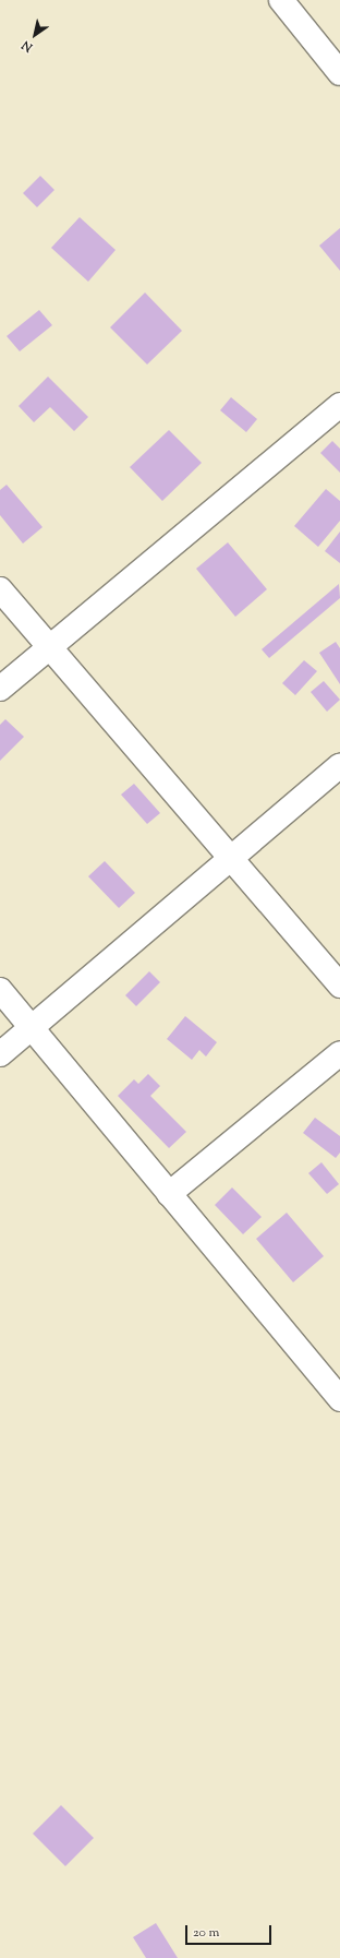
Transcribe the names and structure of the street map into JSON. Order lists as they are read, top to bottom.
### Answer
{
  "scale_bar": "20 m",
  "north": "bottom left"
}
